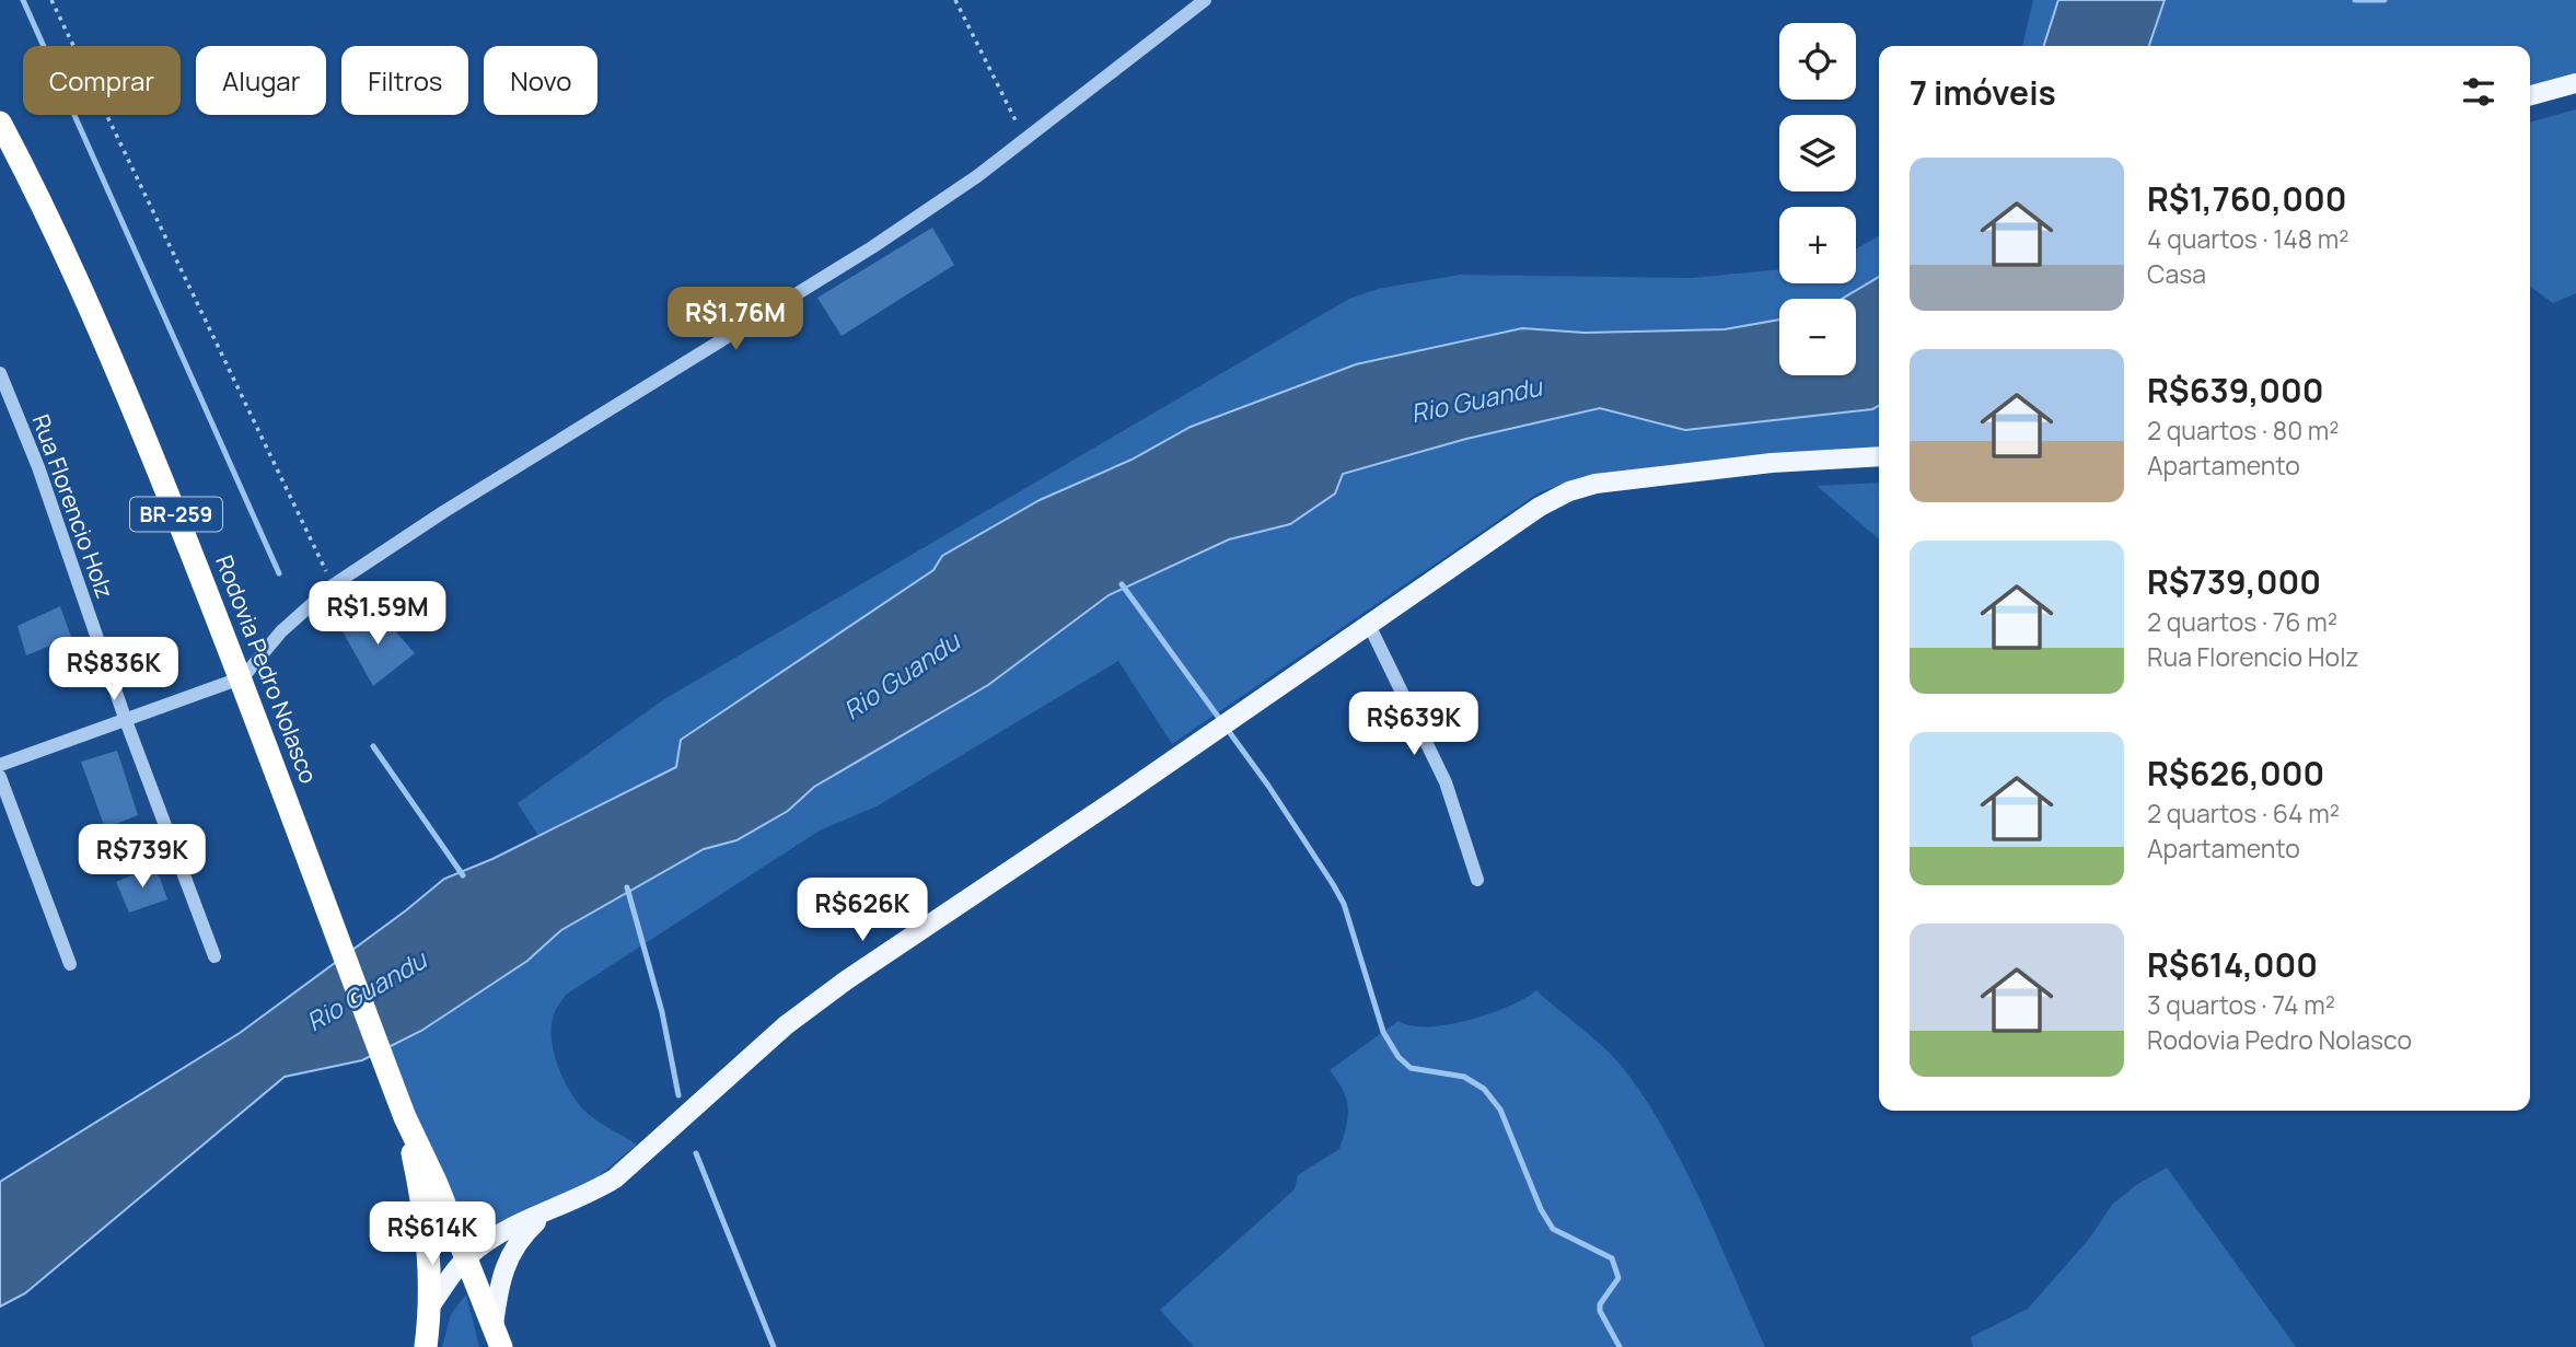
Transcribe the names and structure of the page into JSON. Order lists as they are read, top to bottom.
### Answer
{
  "streets": {
    "highway": ["BR-259", "Rodovia Pedro Nolasco"],
    "street": ["Rua Florencio Holz"]
  },
  "water": ["Rio Guandu"],
  "page": {
    "map_buttons": ["+", "−"],
    "chip": [
      "Comprar",
      "Alugar",
      "Filtros",
      "Novo"
    ],
    "heading": "7 imóveis",
    "list": [
      {
        "name": "R$1,760,000",
        "note": "4 quartos · 148 m² · Casa"
      },
      {
        "name": "R$639,000",
        "note": "2 quartos · 80 m² · Apartamento"
      },
      {
        "name": "R$739,000",
        "note": "2 quartos · 76 m² · Rua Florencio Holz"
      },
      {
        "name": "R$626,000",
        "note": "2 quartos · 64 m² · Apartamento"
      },
      {
        "name": "R$614,000",
        "note": "3 quartos · 74 m² · Rodovia Pedro Nolasco"
      }
    ],
    "price": [
      "R$1.76M",
      "R$1.59M",
      "R$836K",
      "R$639K",
      "R$739K",
      "R$626K",
      "R$614K"
    ]
  }
}
